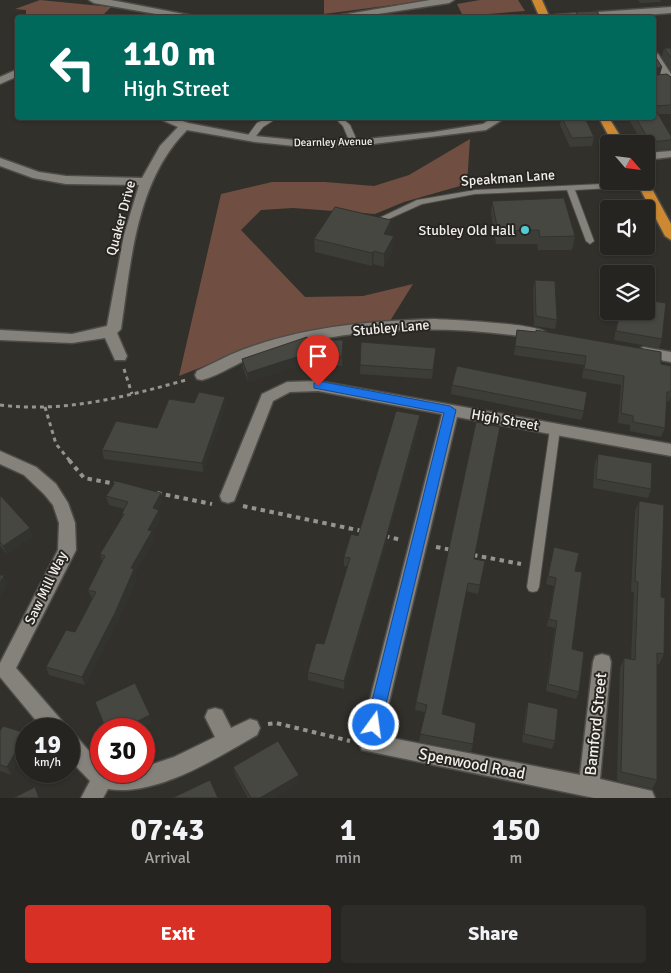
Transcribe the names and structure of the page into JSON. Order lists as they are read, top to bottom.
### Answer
{
  "streets": {
    "street": [
      "Dearnley Avenue",
      "Quaker Drive",
      "Stubley Lane",
      "High Street",
      "Saw Mill Way",
      "Bamford Street",
      "Spenwood Road"
    ],
    "lane": ["Speakman Lane"]
  },
  "crossings": [
    ["Dearnley Avenue", "Quaker Drive"],
    ["Bamford Street", "Spenwood Road"]
  ],
  "places": ["Stubley Old Hall"],
  "north": "bottom right",
  "page": {
    "turn": ["110 m", "High Street"],
    "speed": "19 km/h",
    "limit": "30",
    "eta": [
      "07:43",
      "Arrival",
      "1",
      "min",
      "150",
      "m"
    ],
    "buttons": ["Exit", "Share"]
  }
}
